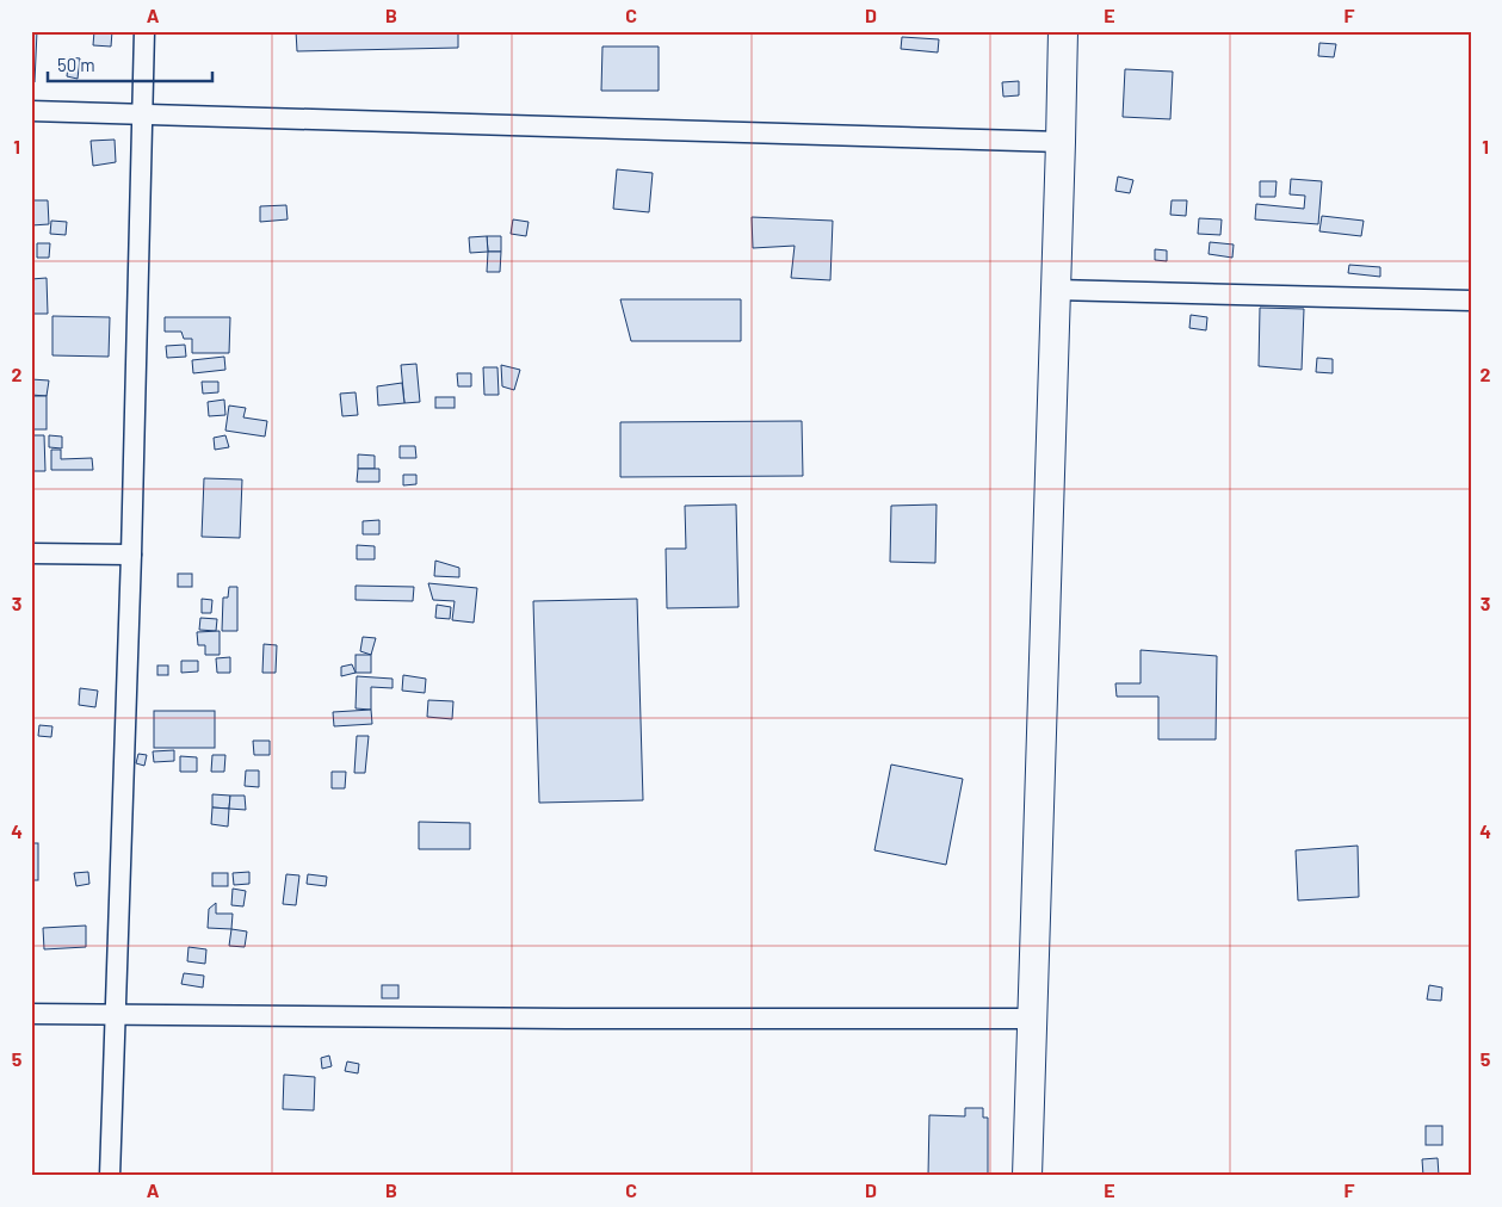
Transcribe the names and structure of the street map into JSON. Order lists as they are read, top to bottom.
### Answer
{
  "scale_bar": "50 m",
  "grid": {
    "columns": [
      "A",
      "B",
      "C",
      "D",
      "E",
      "F"
    ],
    "rows": [
      "1",
      "2",
      "3",
      "4",
      "5"
    ]
  }
}
